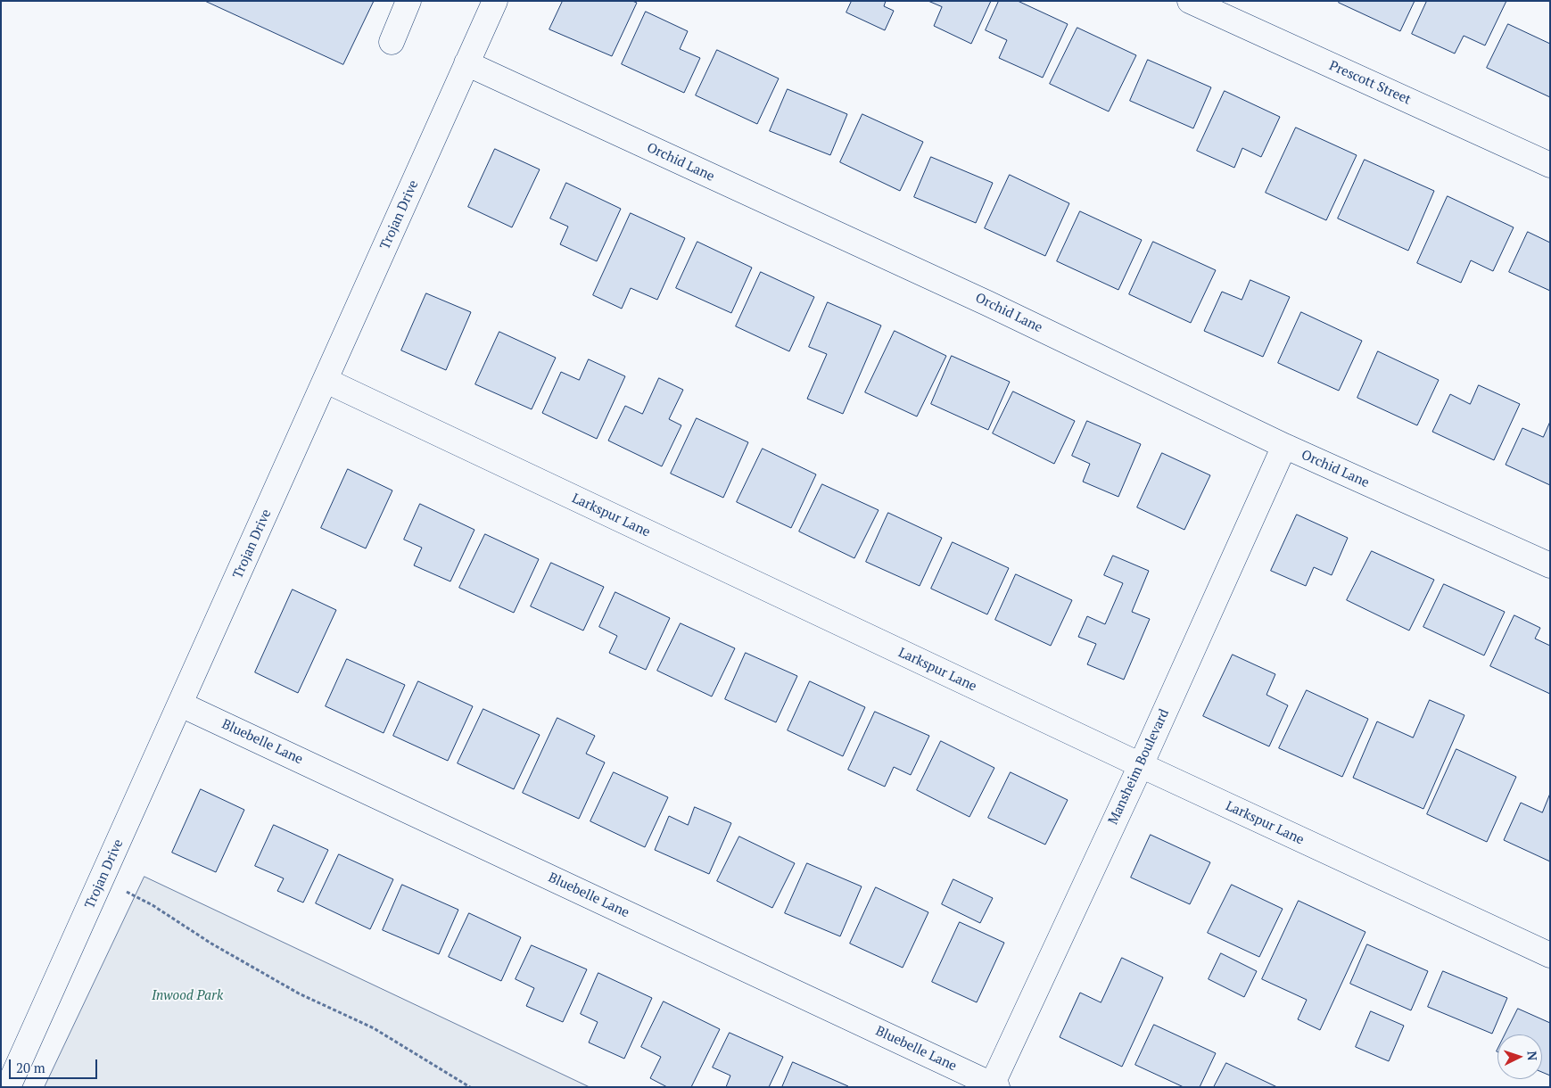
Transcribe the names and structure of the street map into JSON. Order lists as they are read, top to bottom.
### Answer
{
  "streets": {
    "street": [
      "Prescott Street",
      "Orchid Lane",
      "Trojan Drive",
      "Larkspur Lane",
      "Bluebelle Lane",
      "Mansheim Boulevard"
    ]
  },
  "crossings": [
    ["Orchid Lane", "Trojan Drive"],
    ["Orchid Lane", "Mansheim Boulevard"],
    ["Trojan Drive", "Larkspur Lane"],
    ["Trojan Drive", "Bluebelle Lane"],
    ["Larkspur Lane", "Mansheim Boulevard"],
    ["Bluebelle Lane", "Mansheim Boulevard"]
  ],
  "parks": ["Inwood Park"],
  "scale_bar": "20 m",
  "north": "right"
}
